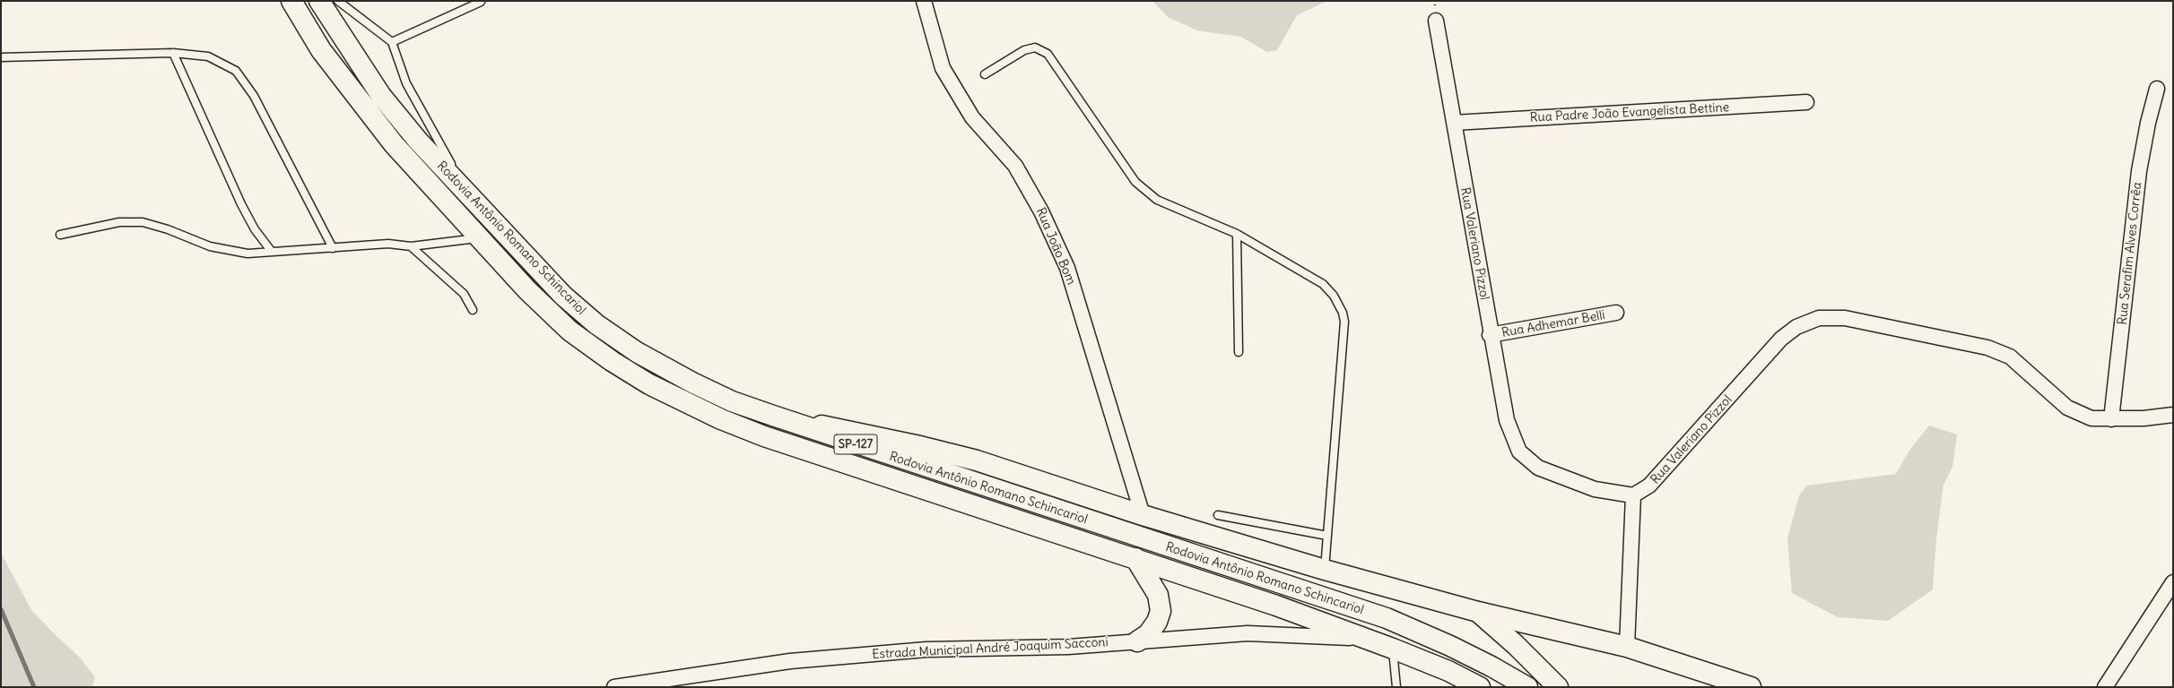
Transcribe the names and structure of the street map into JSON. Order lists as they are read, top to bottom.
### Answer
{
  "streets": {
    "main road": ["Rodovia Antônio Romano Schincariol", "SP-127"],
    "street": [
      "Rua Padre João Evangelista Bettine",
      "Rua Valeriano Pizzol",
      "Rua João Bom",
      "Rua Serafim Alves Corrêa",
      "Rua Adhemar Belli",
      "Estrada Municipal André Joaquim Sacconi"
    ]
  },
  "crossings": [
    ["Rua Padre João Evangelista Bettine", "Rua Valeriano Pizzol"],
    ["Rodovia Antônio Romano Schincariol", "Estrada Municipal André Joaquim Sacconi"],
    ["Rua Valeriano Pizzol", "Rua Serafim Alves Corrêa"],
    ["Rua Valeriano Pizzol", "Rua Adhemar Belli"]
  ]
}
